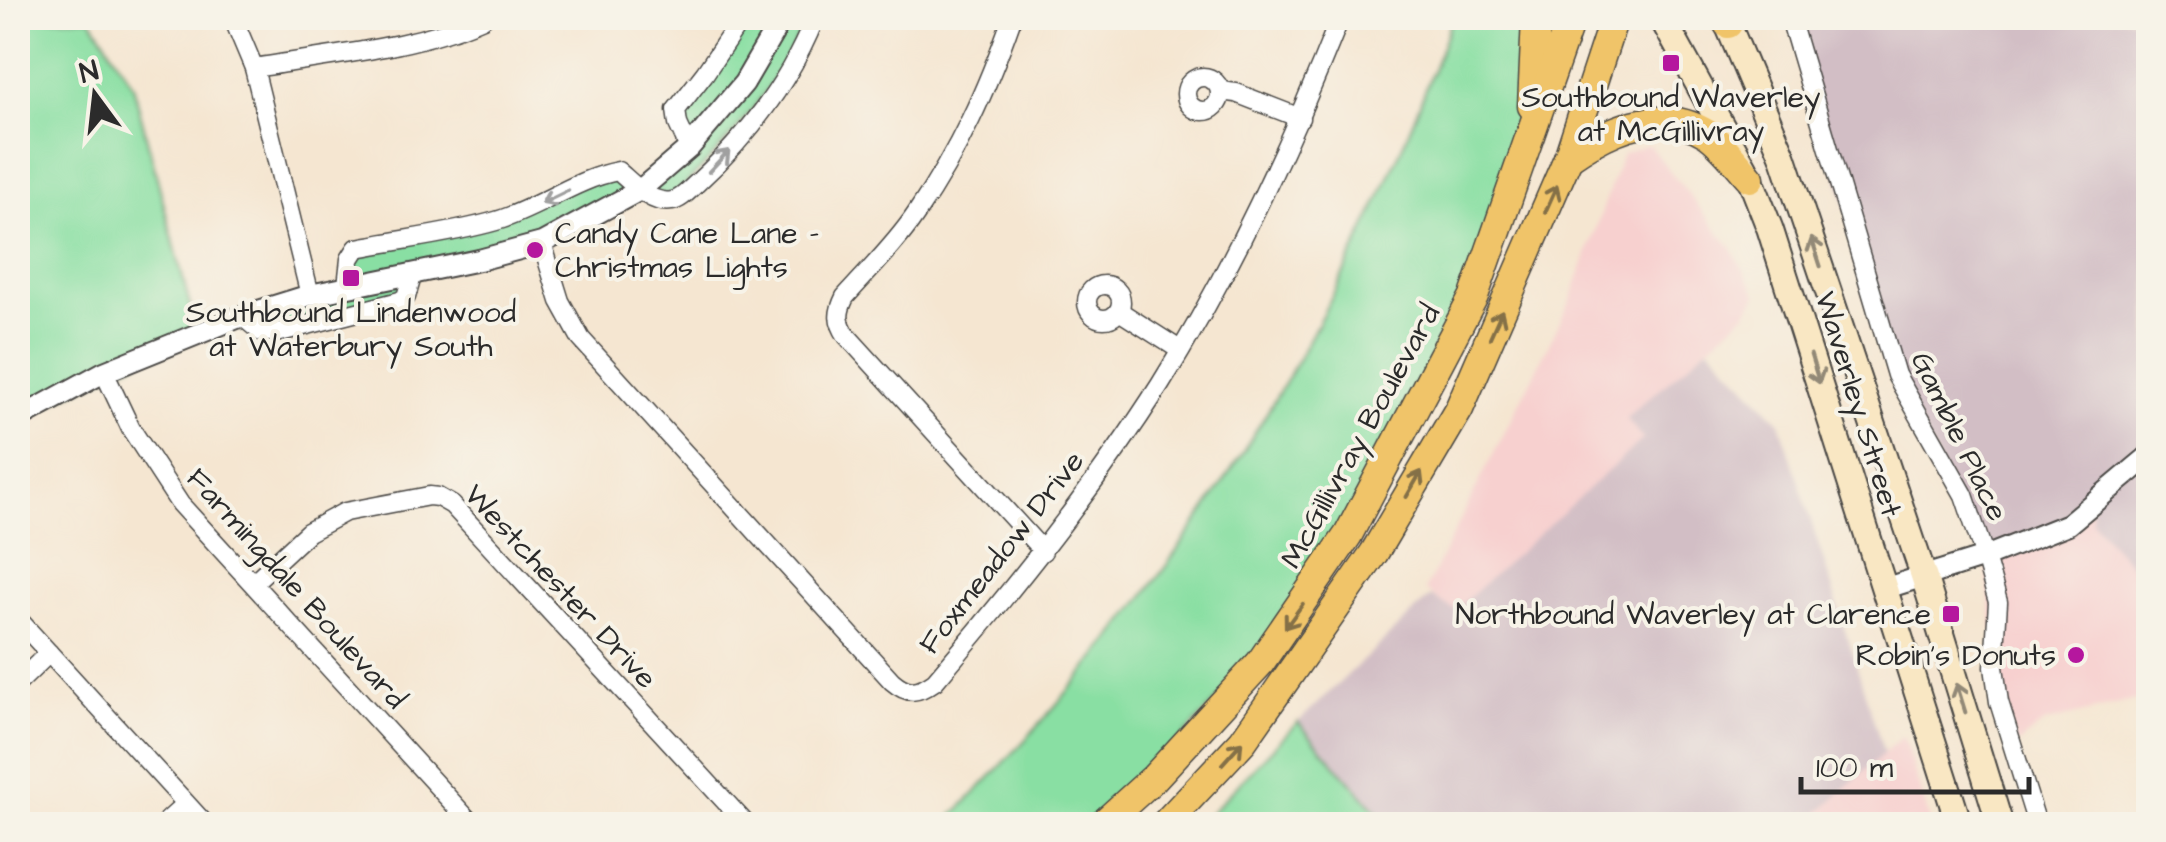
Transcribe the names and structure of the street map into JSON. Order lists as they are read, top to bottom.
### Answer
{
  "streets": {
    "main road": ["Waverley Street", "McGillivray Boulevard"],
    "street": [
      "Gamble Place",
      "Foxmeadow Drive",
      "Westchester Drive",
      "Farmingdale Boulevard"
    ]
  },
  "crossings": [
    ["Westchester Drive", "Farmingdale Boulevard"]
  ],
  "places": {
    "transit": ["Southbound Waverley at McGillivray", "Southbound Lindenwood at Waterbury South", "Northbound Waverley at Clarence"],
    "other": ["Candy Cane Lane - Christmas Lights", "Robin's Donuts"]
  },
  "scale_bar": "100 m",
  "north": "top"
}
